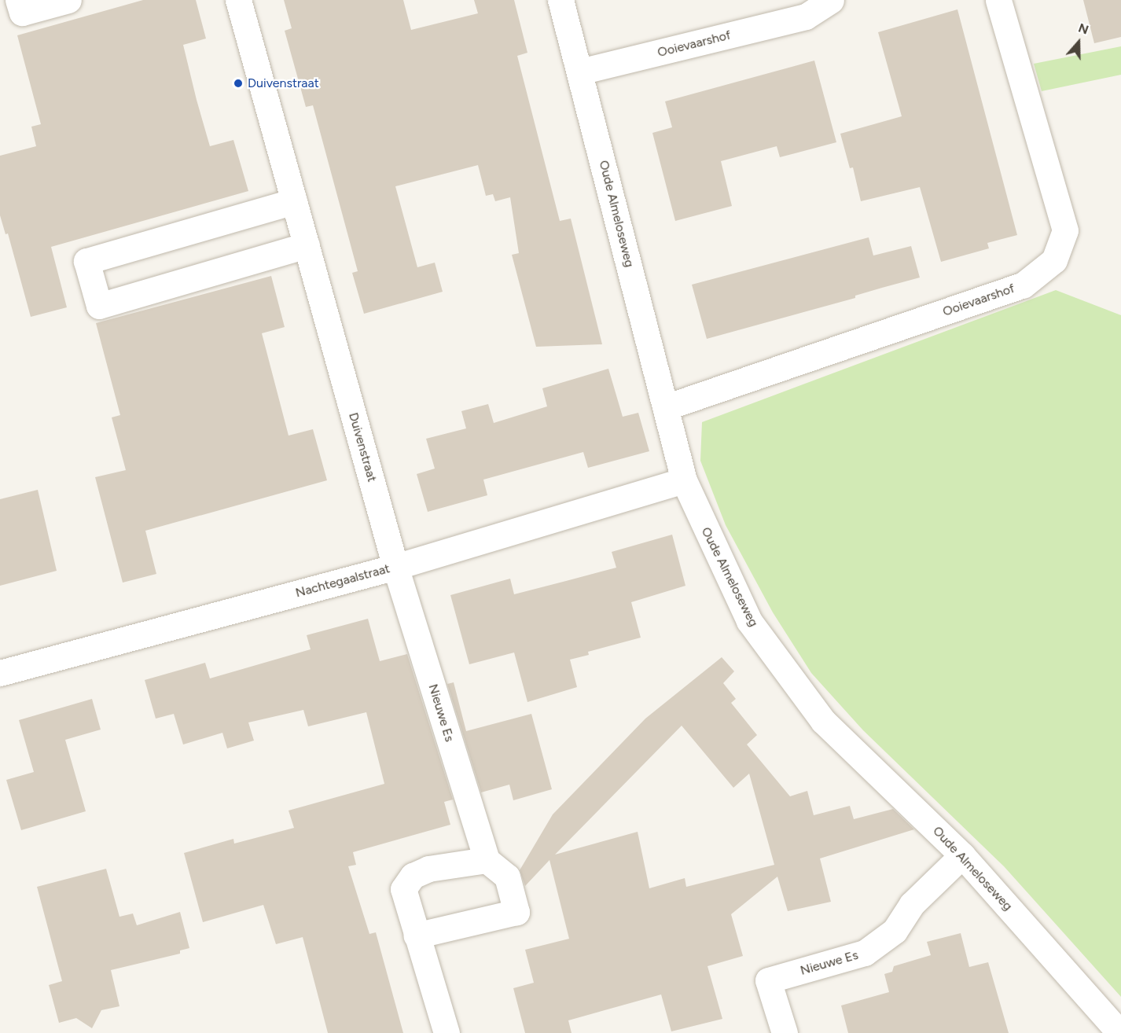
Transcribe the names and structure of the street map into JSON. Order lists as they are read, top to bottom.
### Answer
{
  "streets": {
    "street": [
      "Ooievaarshof",
      "Oude Almeloseweg",
      "Duivenstraat",
      "Nachtegaalstraat",
      "Nieuwe Es"
    ]
  },
  "crossings": [
    ["Ooievaarshof", "Oude Almeloseweg"],
    ["Oude Almeloseweg", "Nachtegaalstraat"],
    ["Oude Almeloseweg", "Nieuwe Es"],
    ["Duivenstraat", "Nachtegaalstraat"],
    ["Duivenstraat", "Nieuwe Es"],
    ["Nachtegaalstraat", "Nieuwe Es"]
  ],
  "places": ["Duivenstraat"],
  "north": "top"
}
